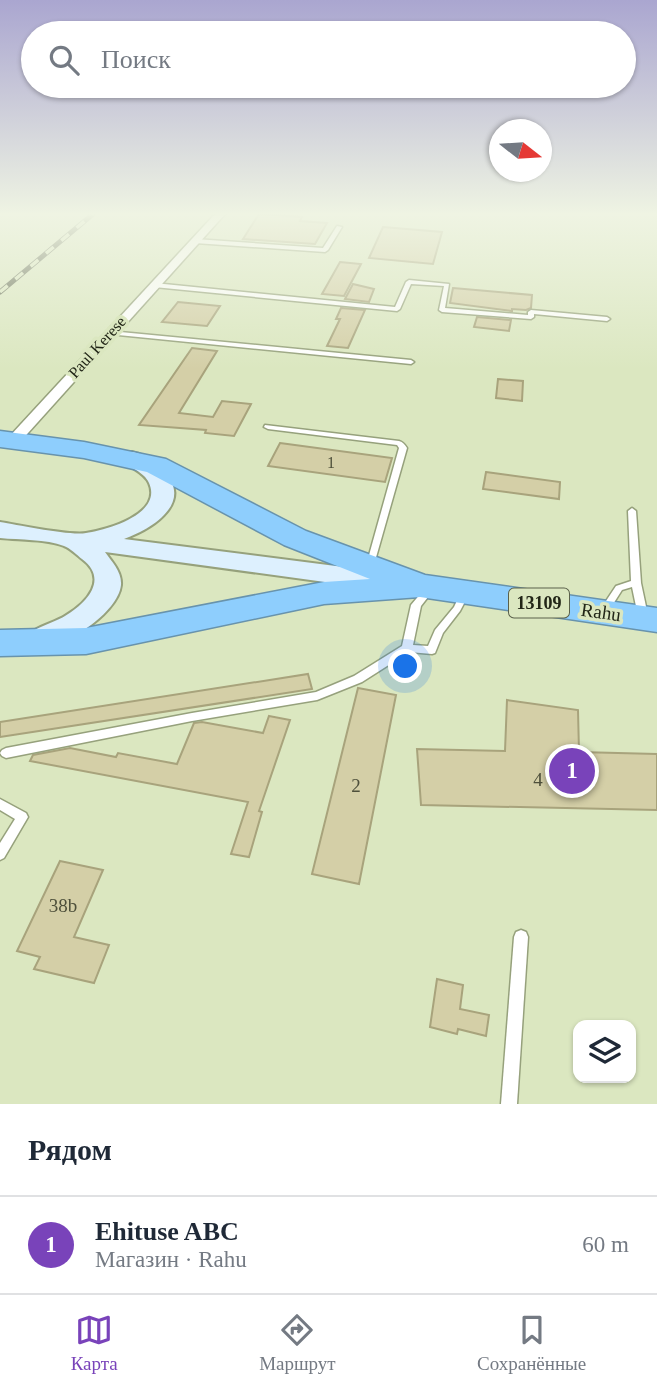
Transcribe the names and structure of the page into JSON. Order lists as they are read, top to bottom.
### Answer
{
  "streets": {
    "highway": ["13109", "Rahu"],
    "street": ["Paul Kerese"]
  },
  "crossings": [
    ["13109", "Rahu"]
  ],
  "house_numbers": [
    "1",
    "4",
    "2",
    "38b"
  ],
  "north": "right",
  "page": {
    "search": "Поиск",
    "pins": "1",
    "heading": "Рядом",
    "list": [
      {
        "mark": "1",
        "name": "Ehituse ABC",
        "note": "Магазин · Rahu",
        "value": "60 m"
      }
    ],
    "nav": ["Карта", "Маршрут", "Сохранённые"]
  }
}
